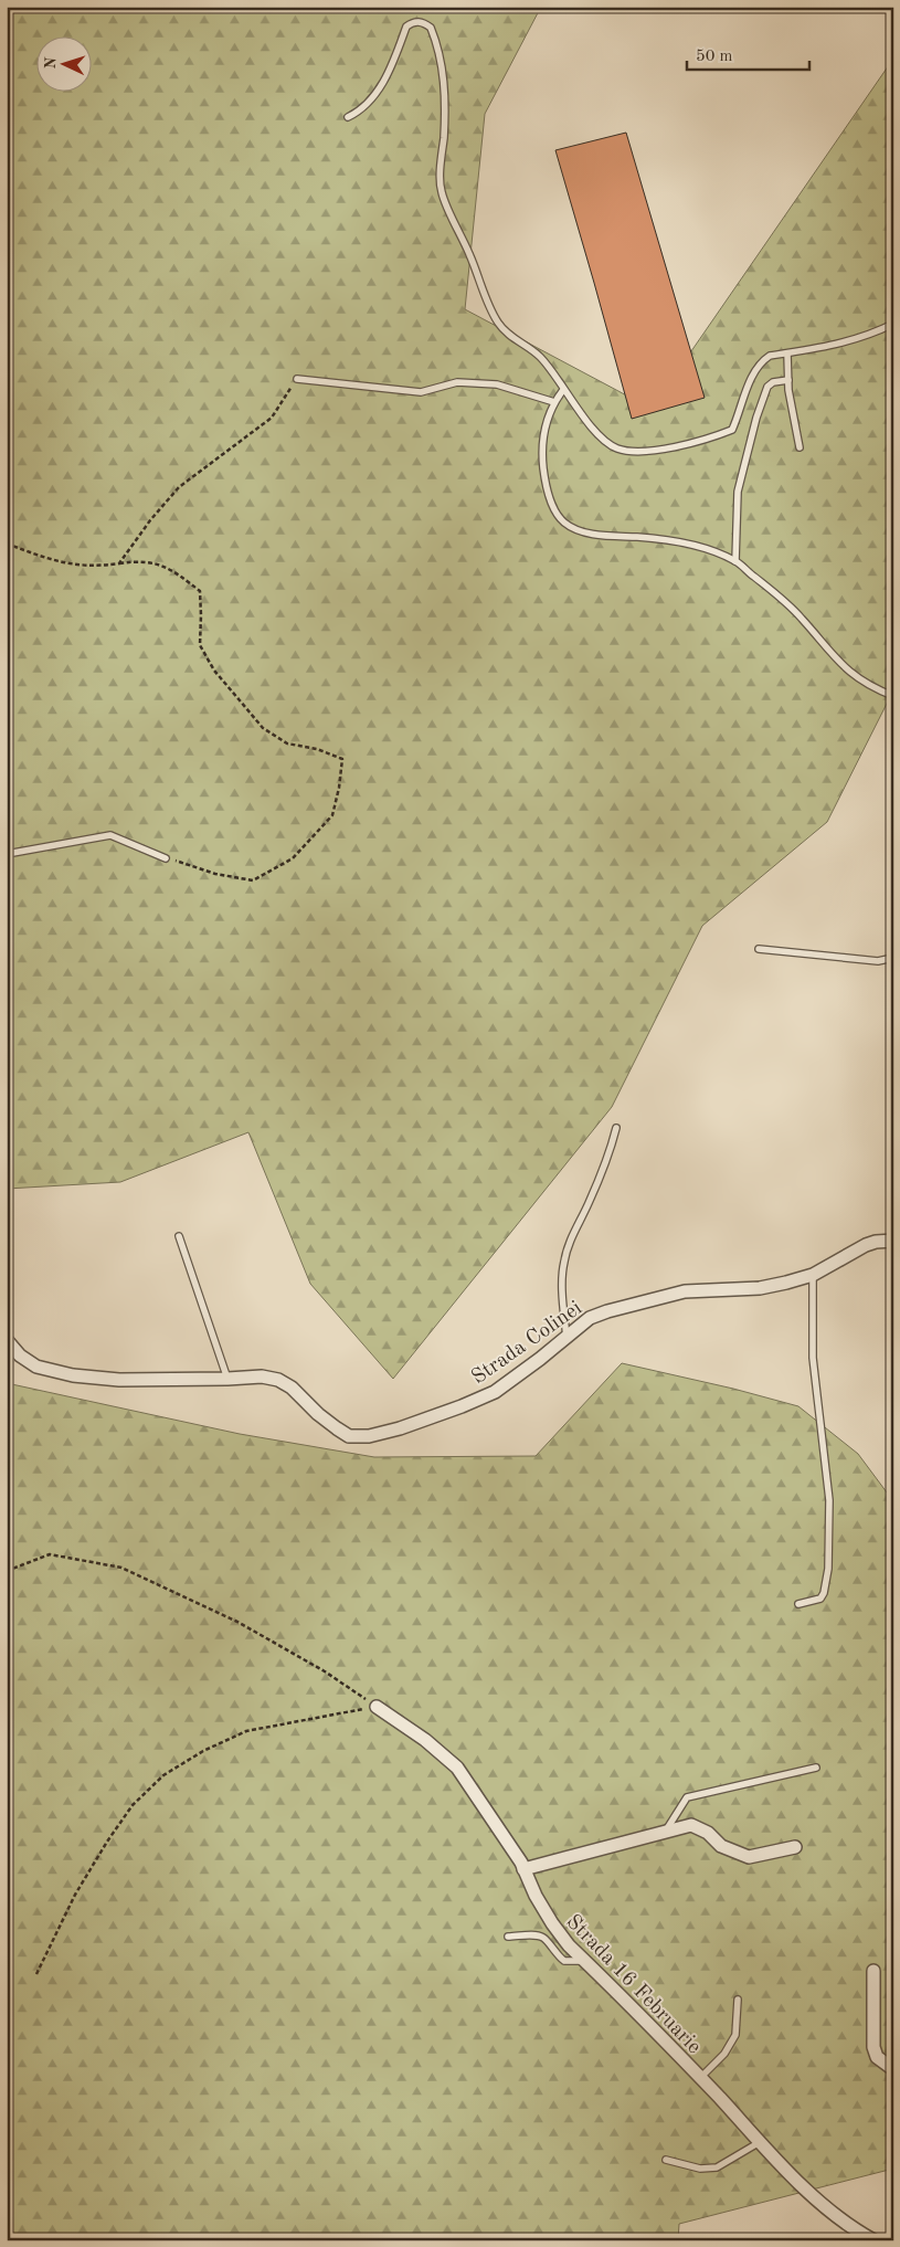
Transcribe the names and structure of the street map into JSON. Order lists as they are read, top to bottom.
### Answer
{
  "streets": {
    "street": ["Strada Colinei", "Strada 16 Februarie"]
  },
  "scale_bar": "50 m",
  "north": "left"
}
